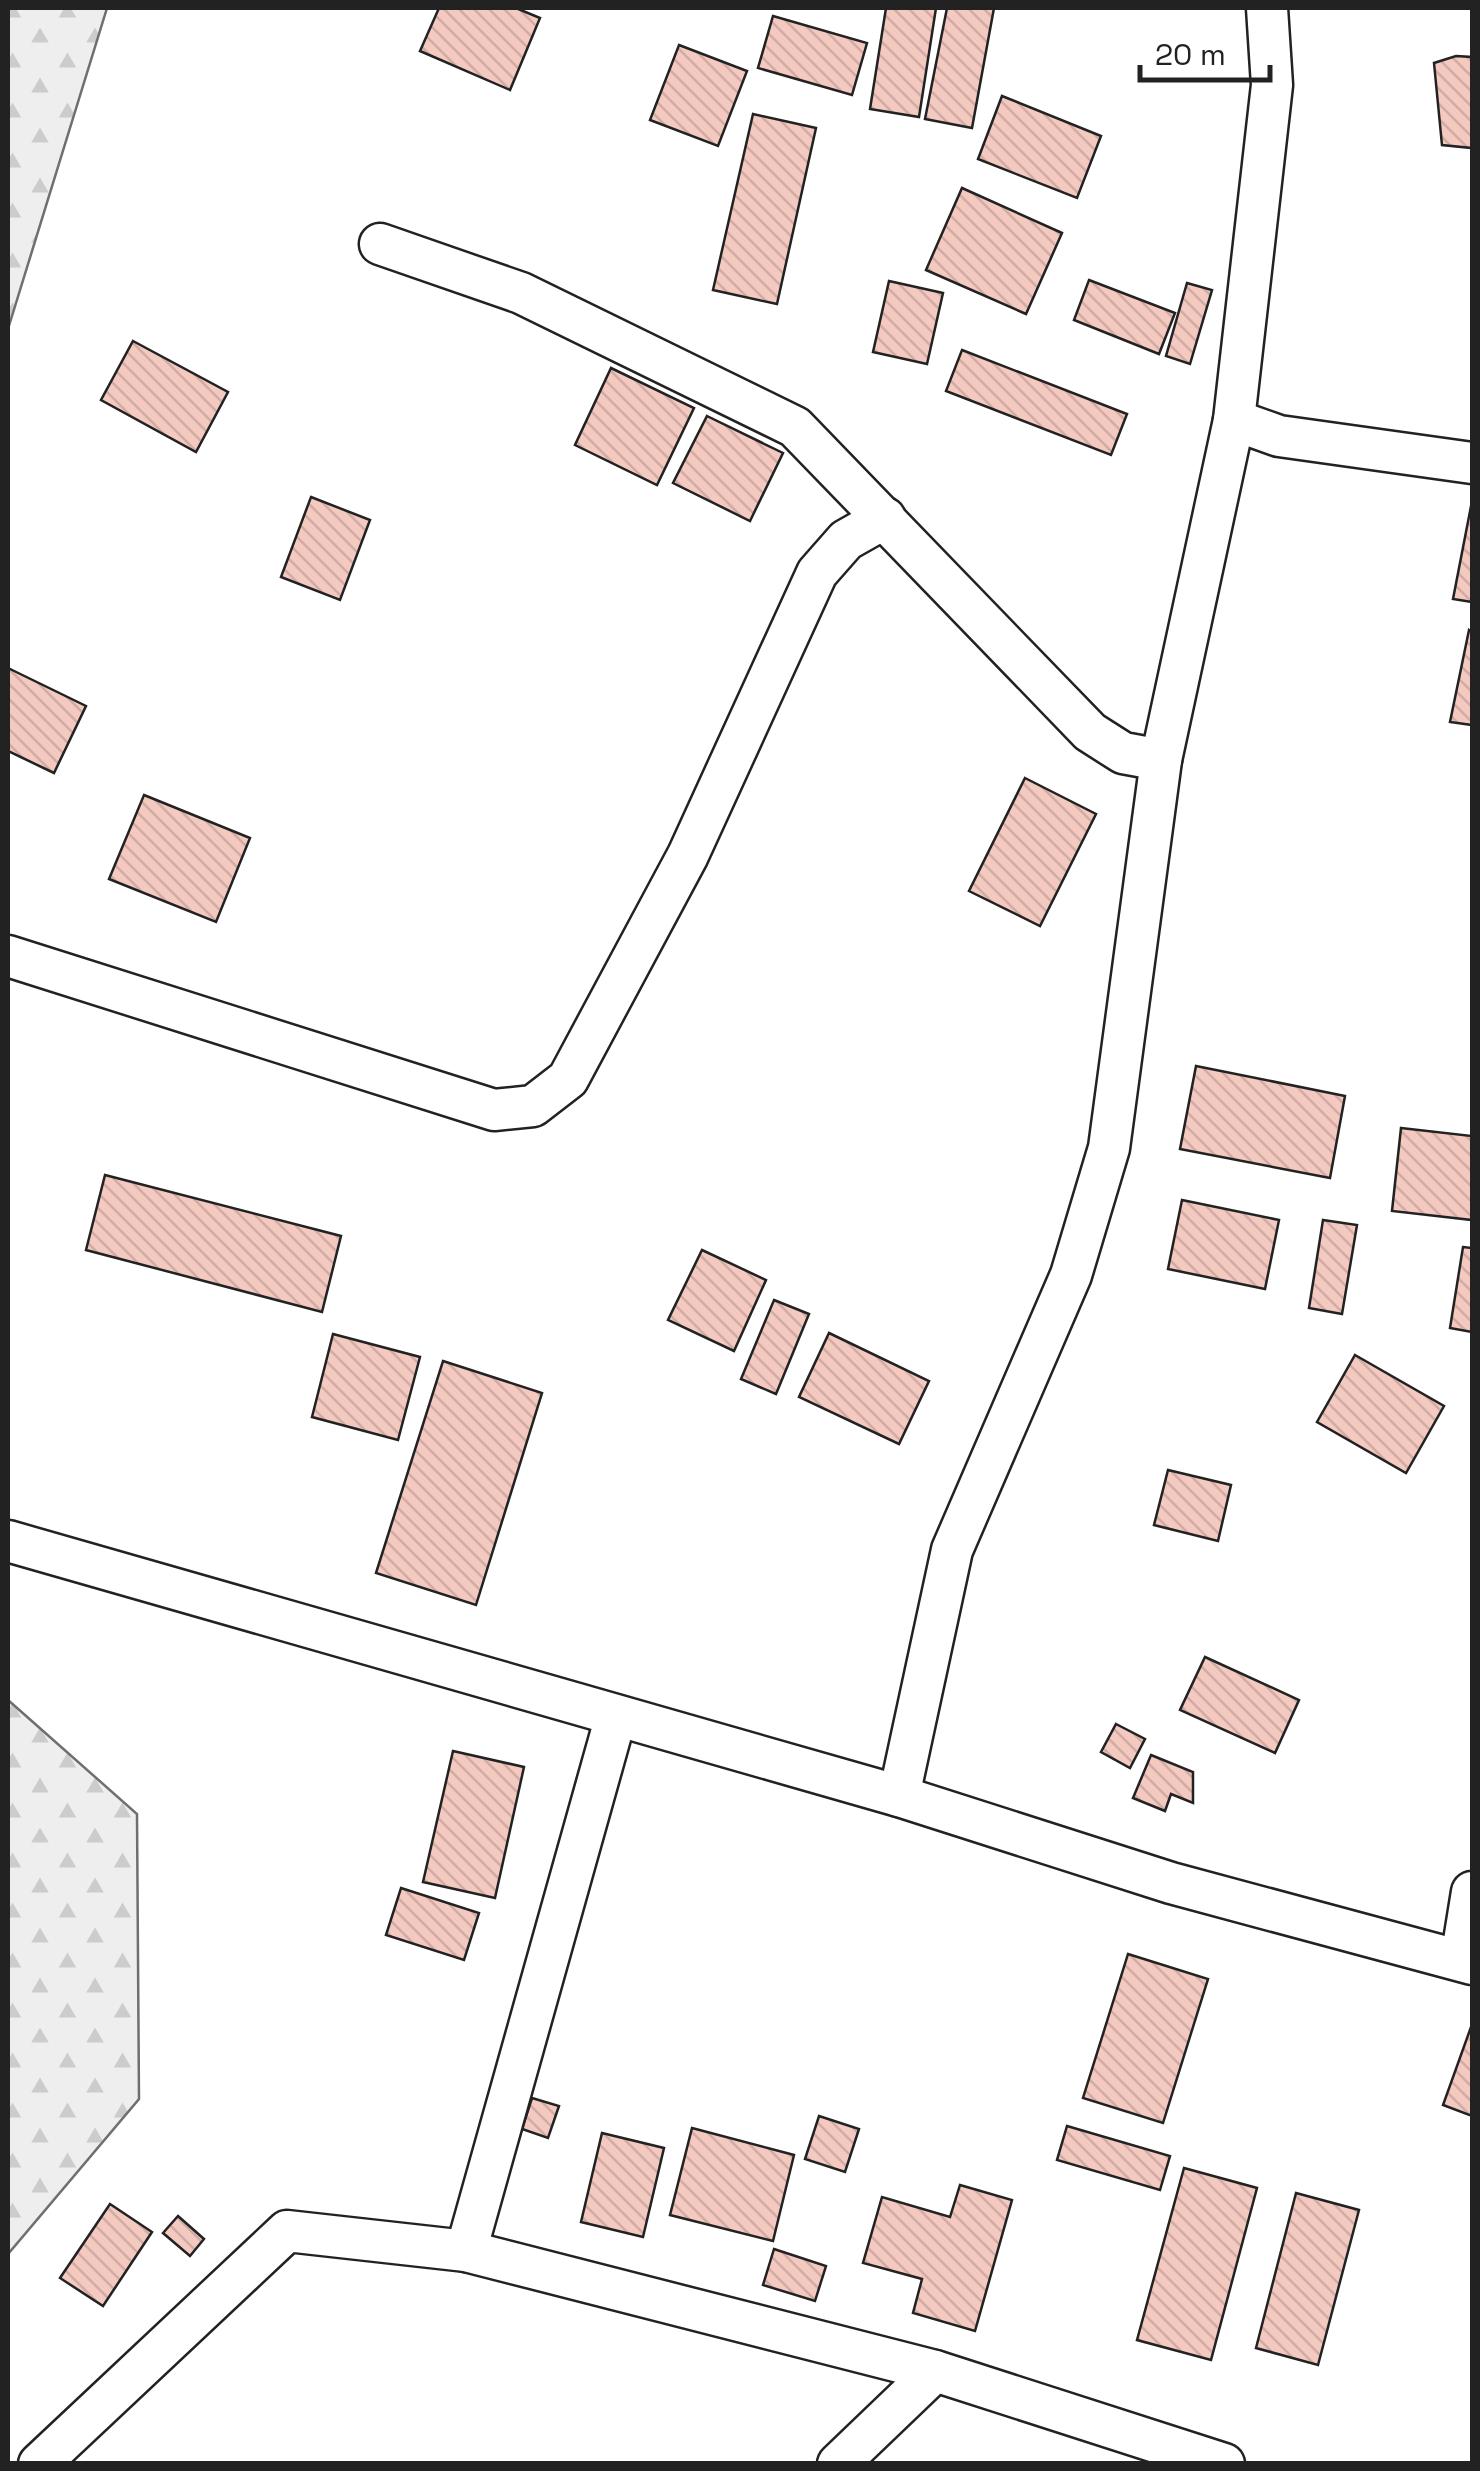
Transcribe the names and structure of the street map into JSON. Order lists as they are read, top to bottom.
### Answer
{
  "scale_bar": "20 m"
}
